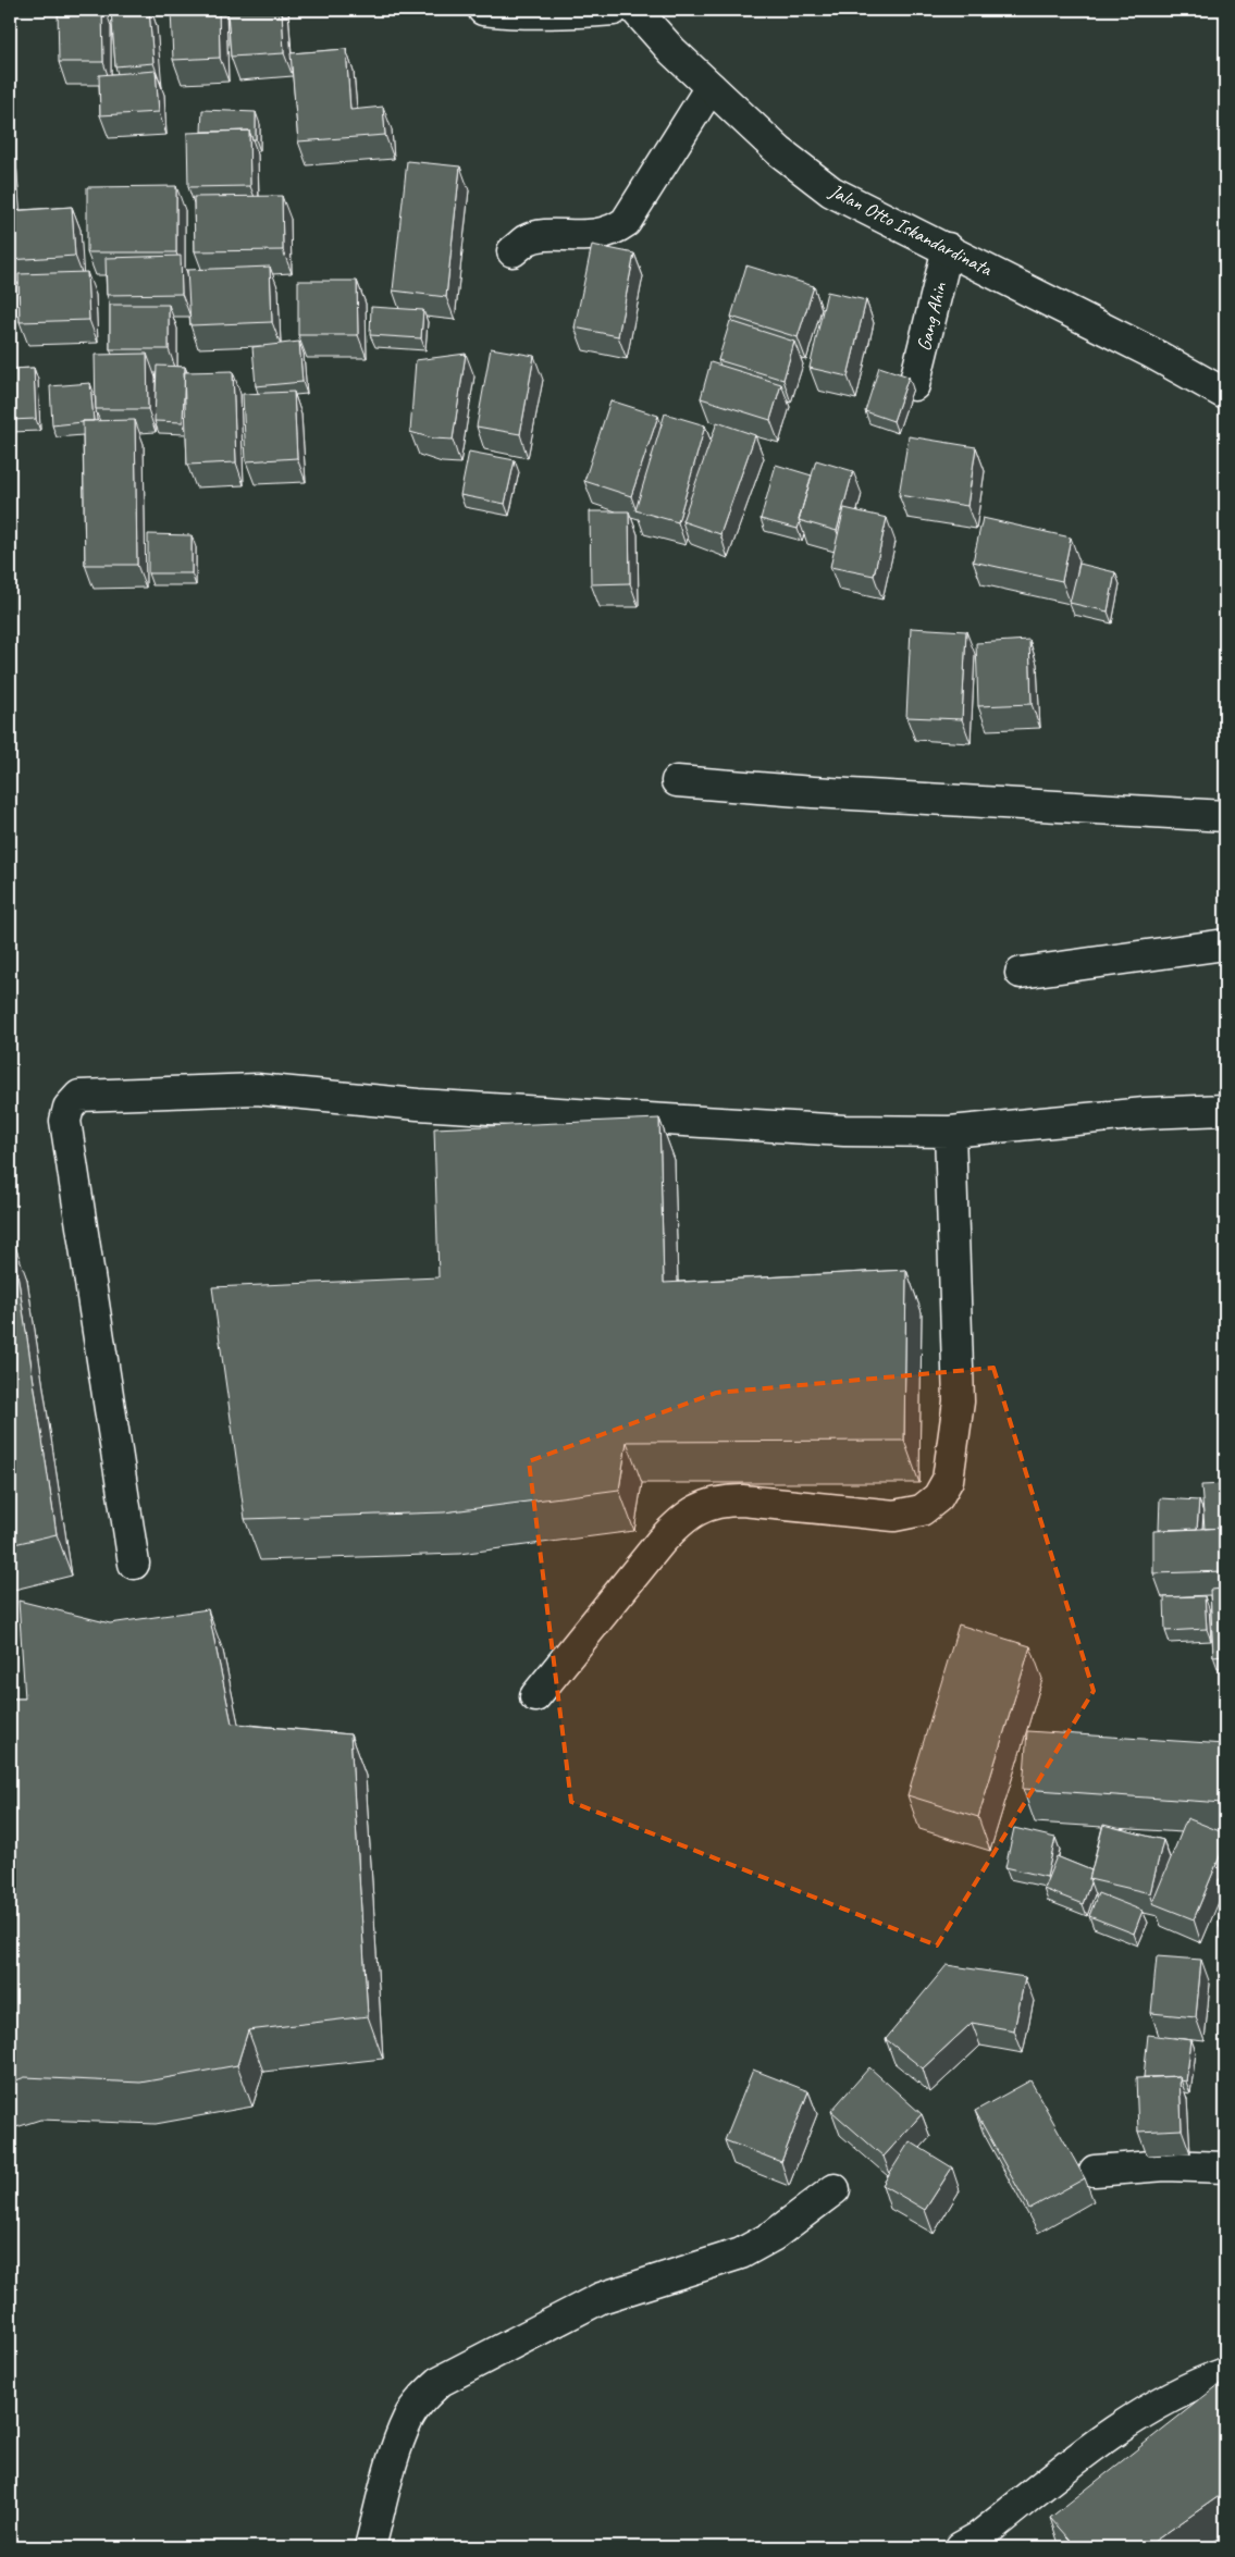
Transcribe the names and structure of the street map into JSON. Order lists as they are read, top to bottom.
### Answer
{
  "streets": {
    "street": ["Jalan Otto Iskandardinata", "Gang Ahin"]
  },
  "crossings": [
    ["Jalan Otto Iskandardinata", "Gang Ahin"]
  ]
}
